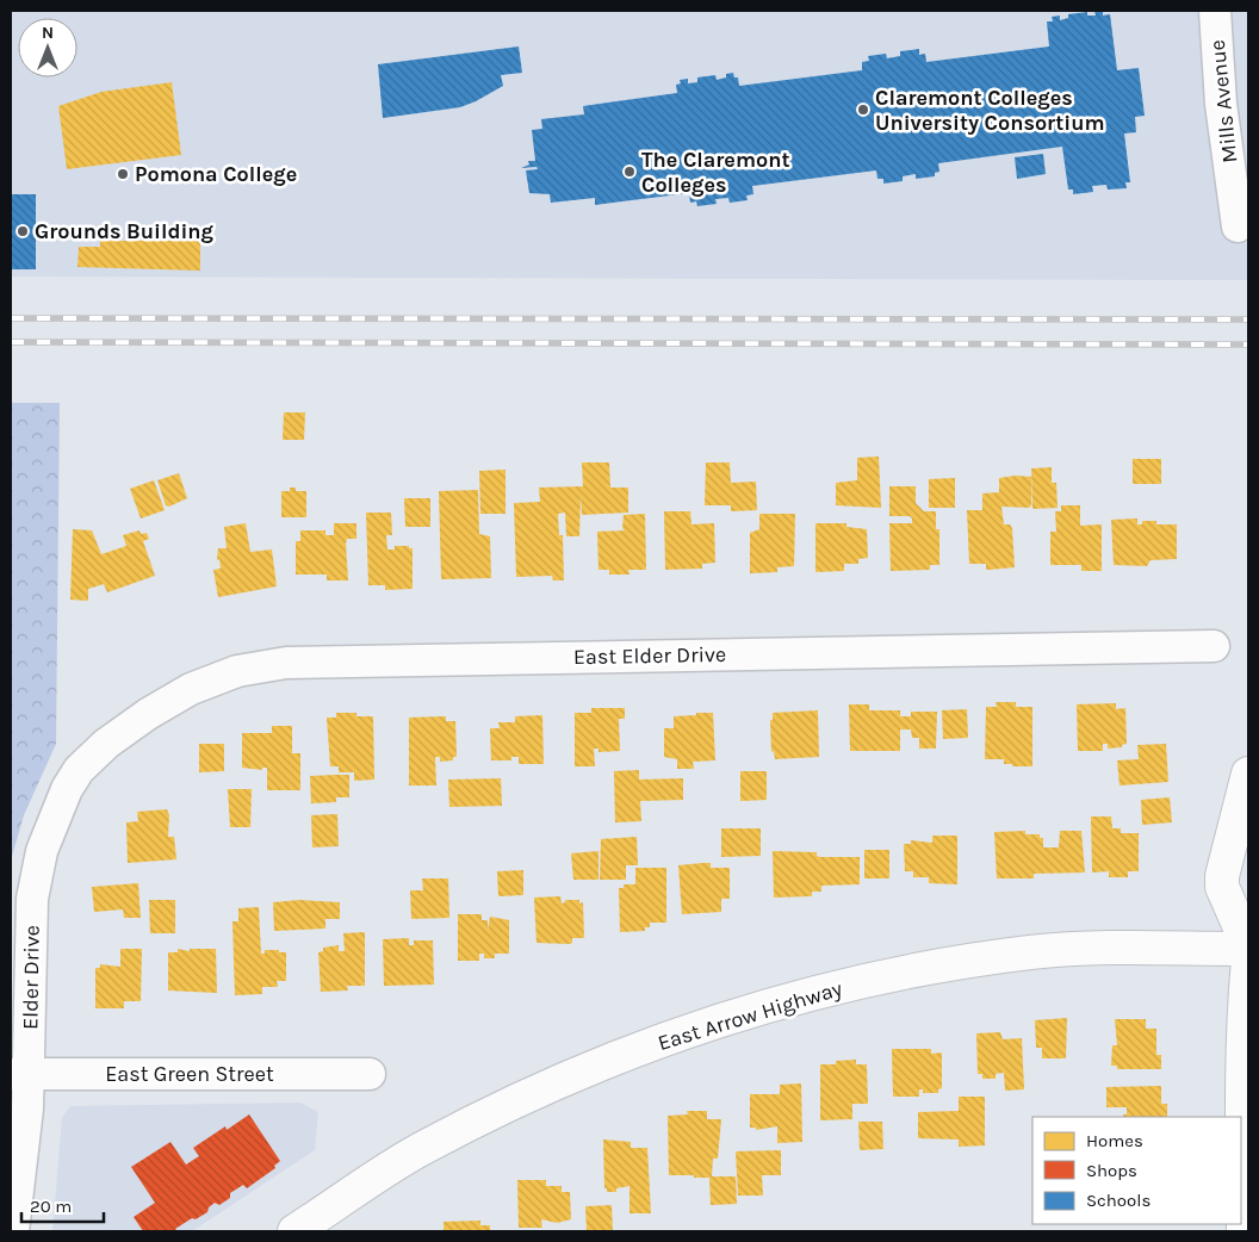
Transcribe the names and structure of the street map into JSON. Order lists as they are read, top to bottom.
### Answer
{
  "streets": {
    "main road": ["East Arrow Highway"],
    "street": [
      "Mills Avenue",
      "East Elder Drive",
      "Elder Drive",
      "East Green Street"
    ]
  },
  "crossings": [
    ["East Elder Drive", "Elder Drive"],
    ["Elder Drive", "East Green Street"]
  ],
  "places": [
    "Claremont Colleges University Consortium",
    "The Claremont Colleges",
    "Pomona College",
    "Grounds Building"
  ],
  "legend": ["Homes", "Shops", "Schools"],
  "scale_bar": "20 m",
  "north": "top"
}
